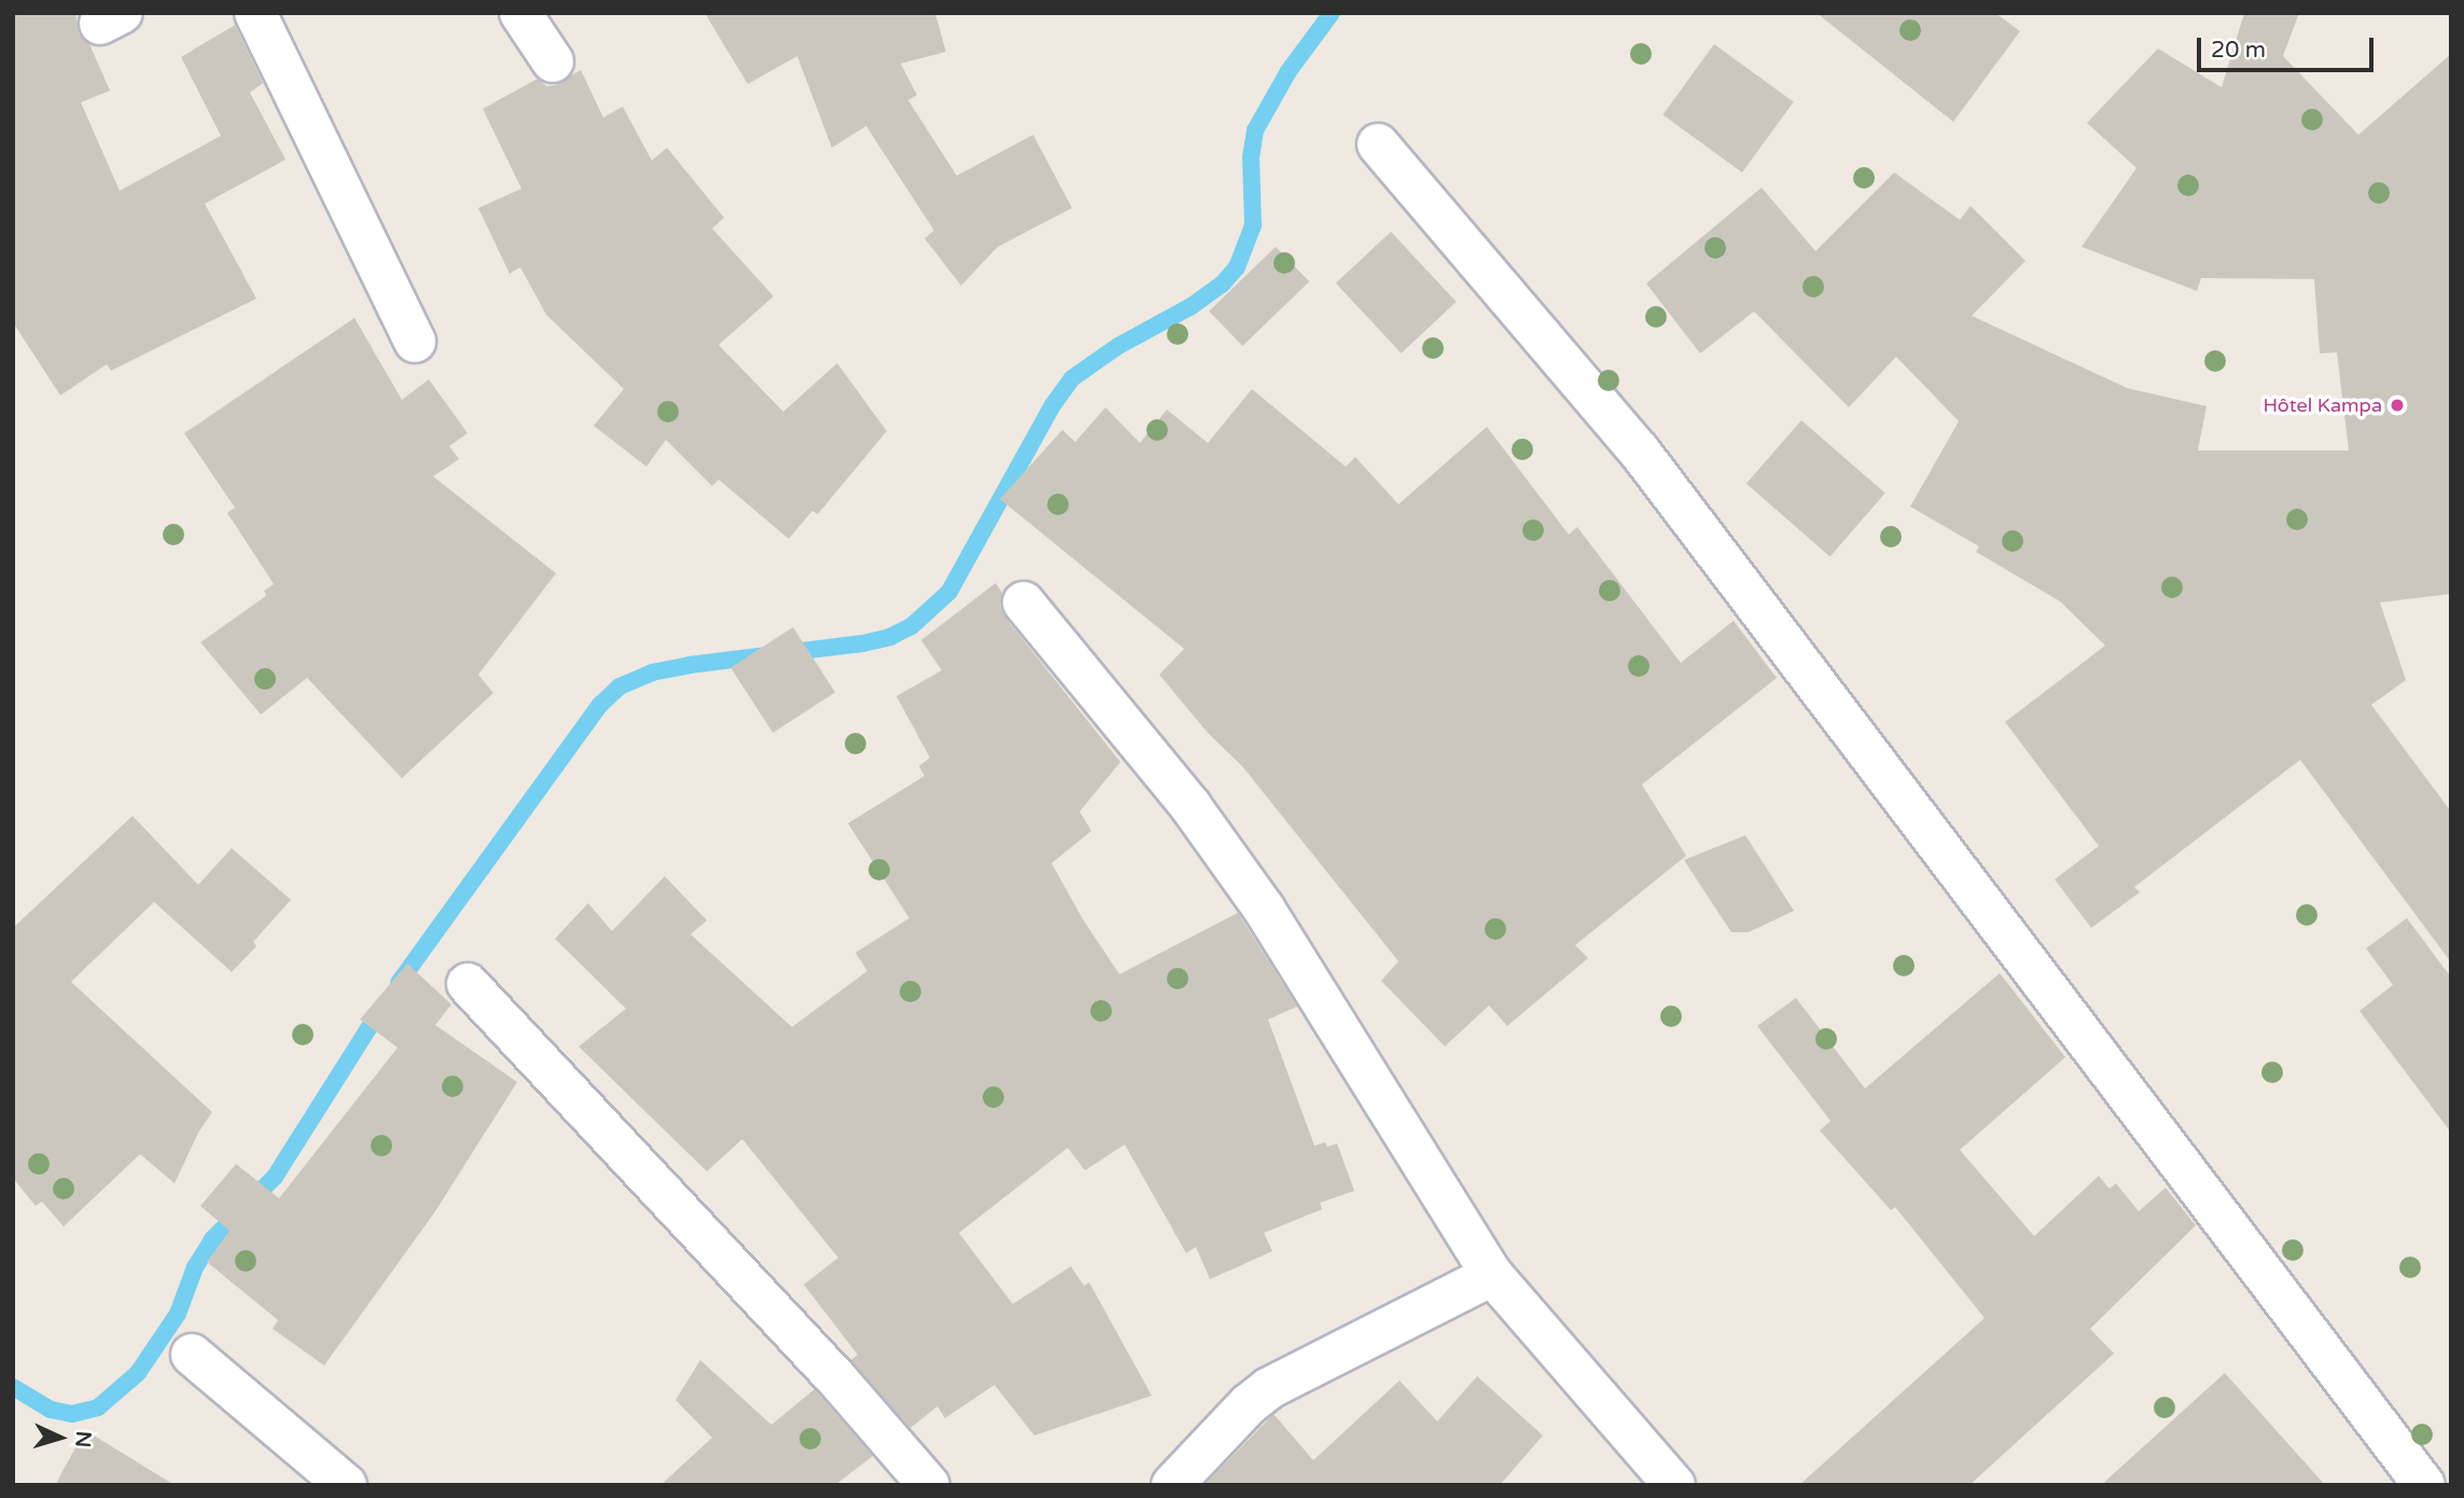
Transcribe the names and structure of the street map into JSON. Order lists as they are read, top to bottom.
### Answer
{
  "places": ["Hôtel Kampa"],
  "scale_bar": "20 m",
  "north": "right"
}
